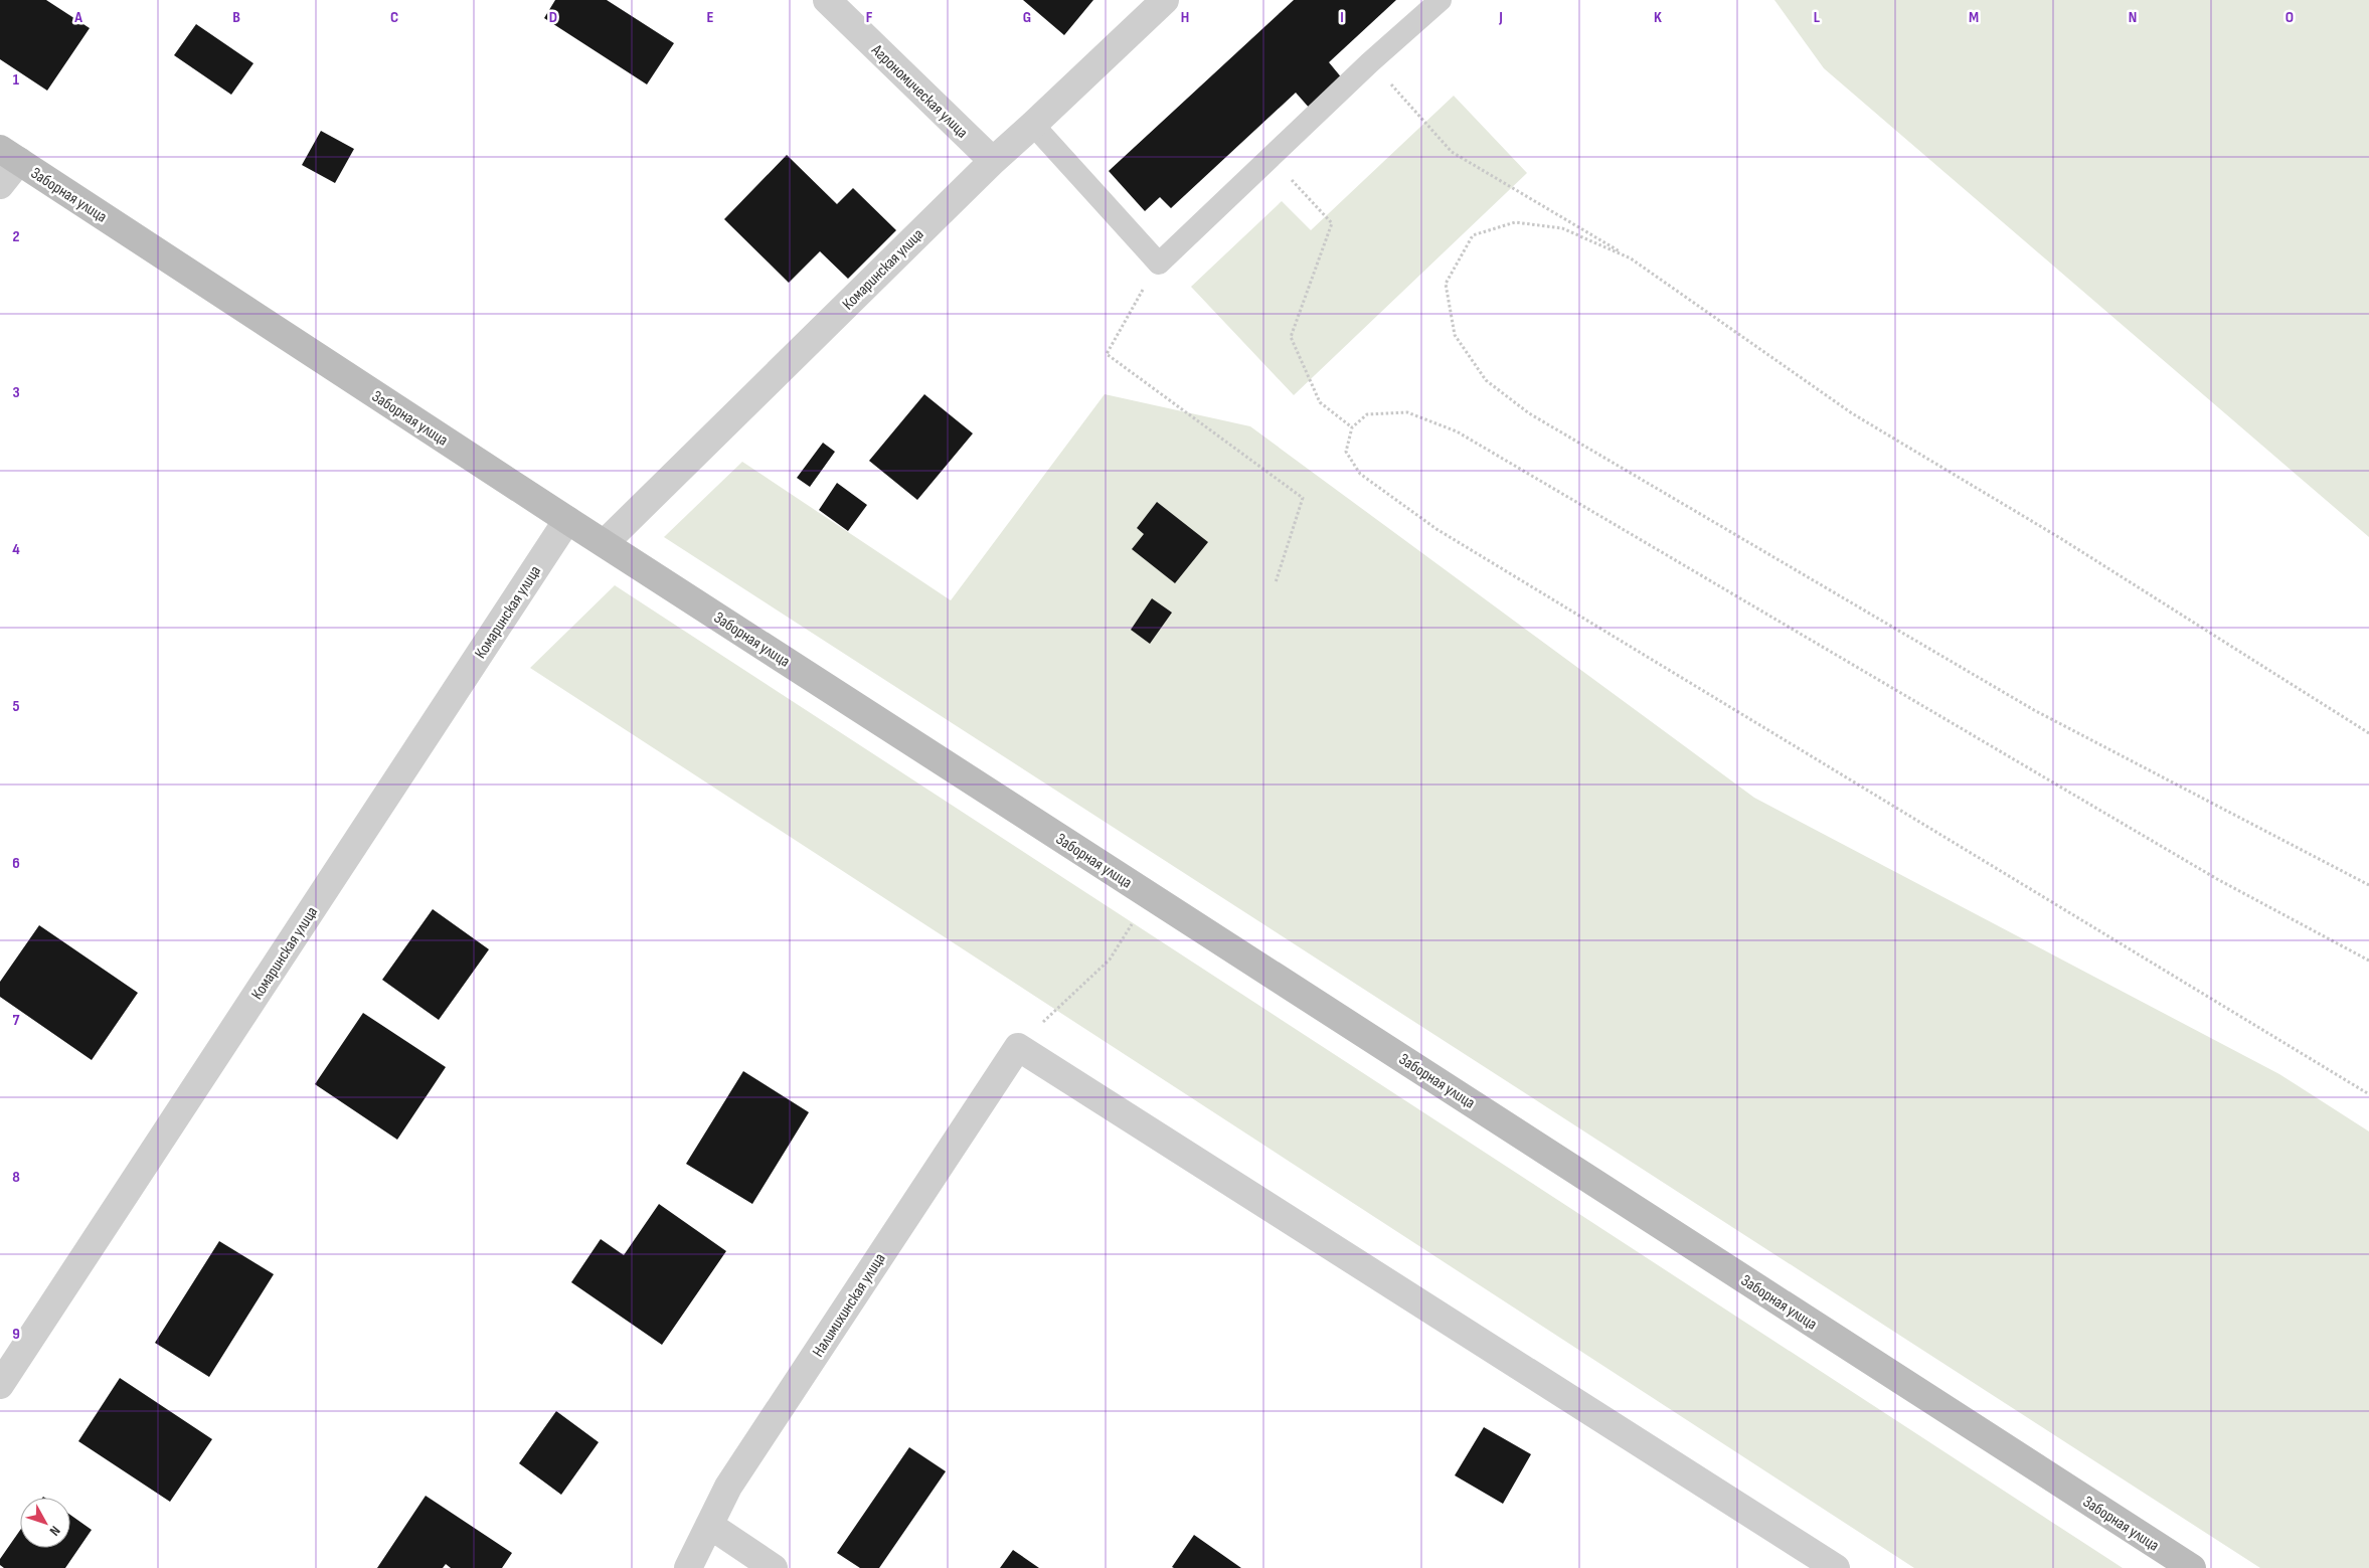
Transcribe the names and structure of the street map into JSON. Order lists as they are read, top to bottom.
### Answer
{
  "streets": {
    "street": [
      "Агрономическая улица",
      "Заборная улица",
      "Комаринская улица",
      "Налимихинская улица"
    ]
  },
  "crossings": [
    ["Агрономическая улица", "Комаринская улица"],
    ["Заборная улица", "Комаринская улица"]
  ],
  "north": "bottom right",
  "grid": {
    "columns": [
      "A",
      "B",
      "C",
      "D",
      "E",
      "F",
      "G",
      "H",
      "I",
      "J",
      "K",
      "L",
      "M",
      "N",
      "O"
    ],
    "rows": [
      "1",
      "2",
      "3",
      "4",
      "5",
      "6",
      "7",
      "8",
      "9"
    ]
  }
}
